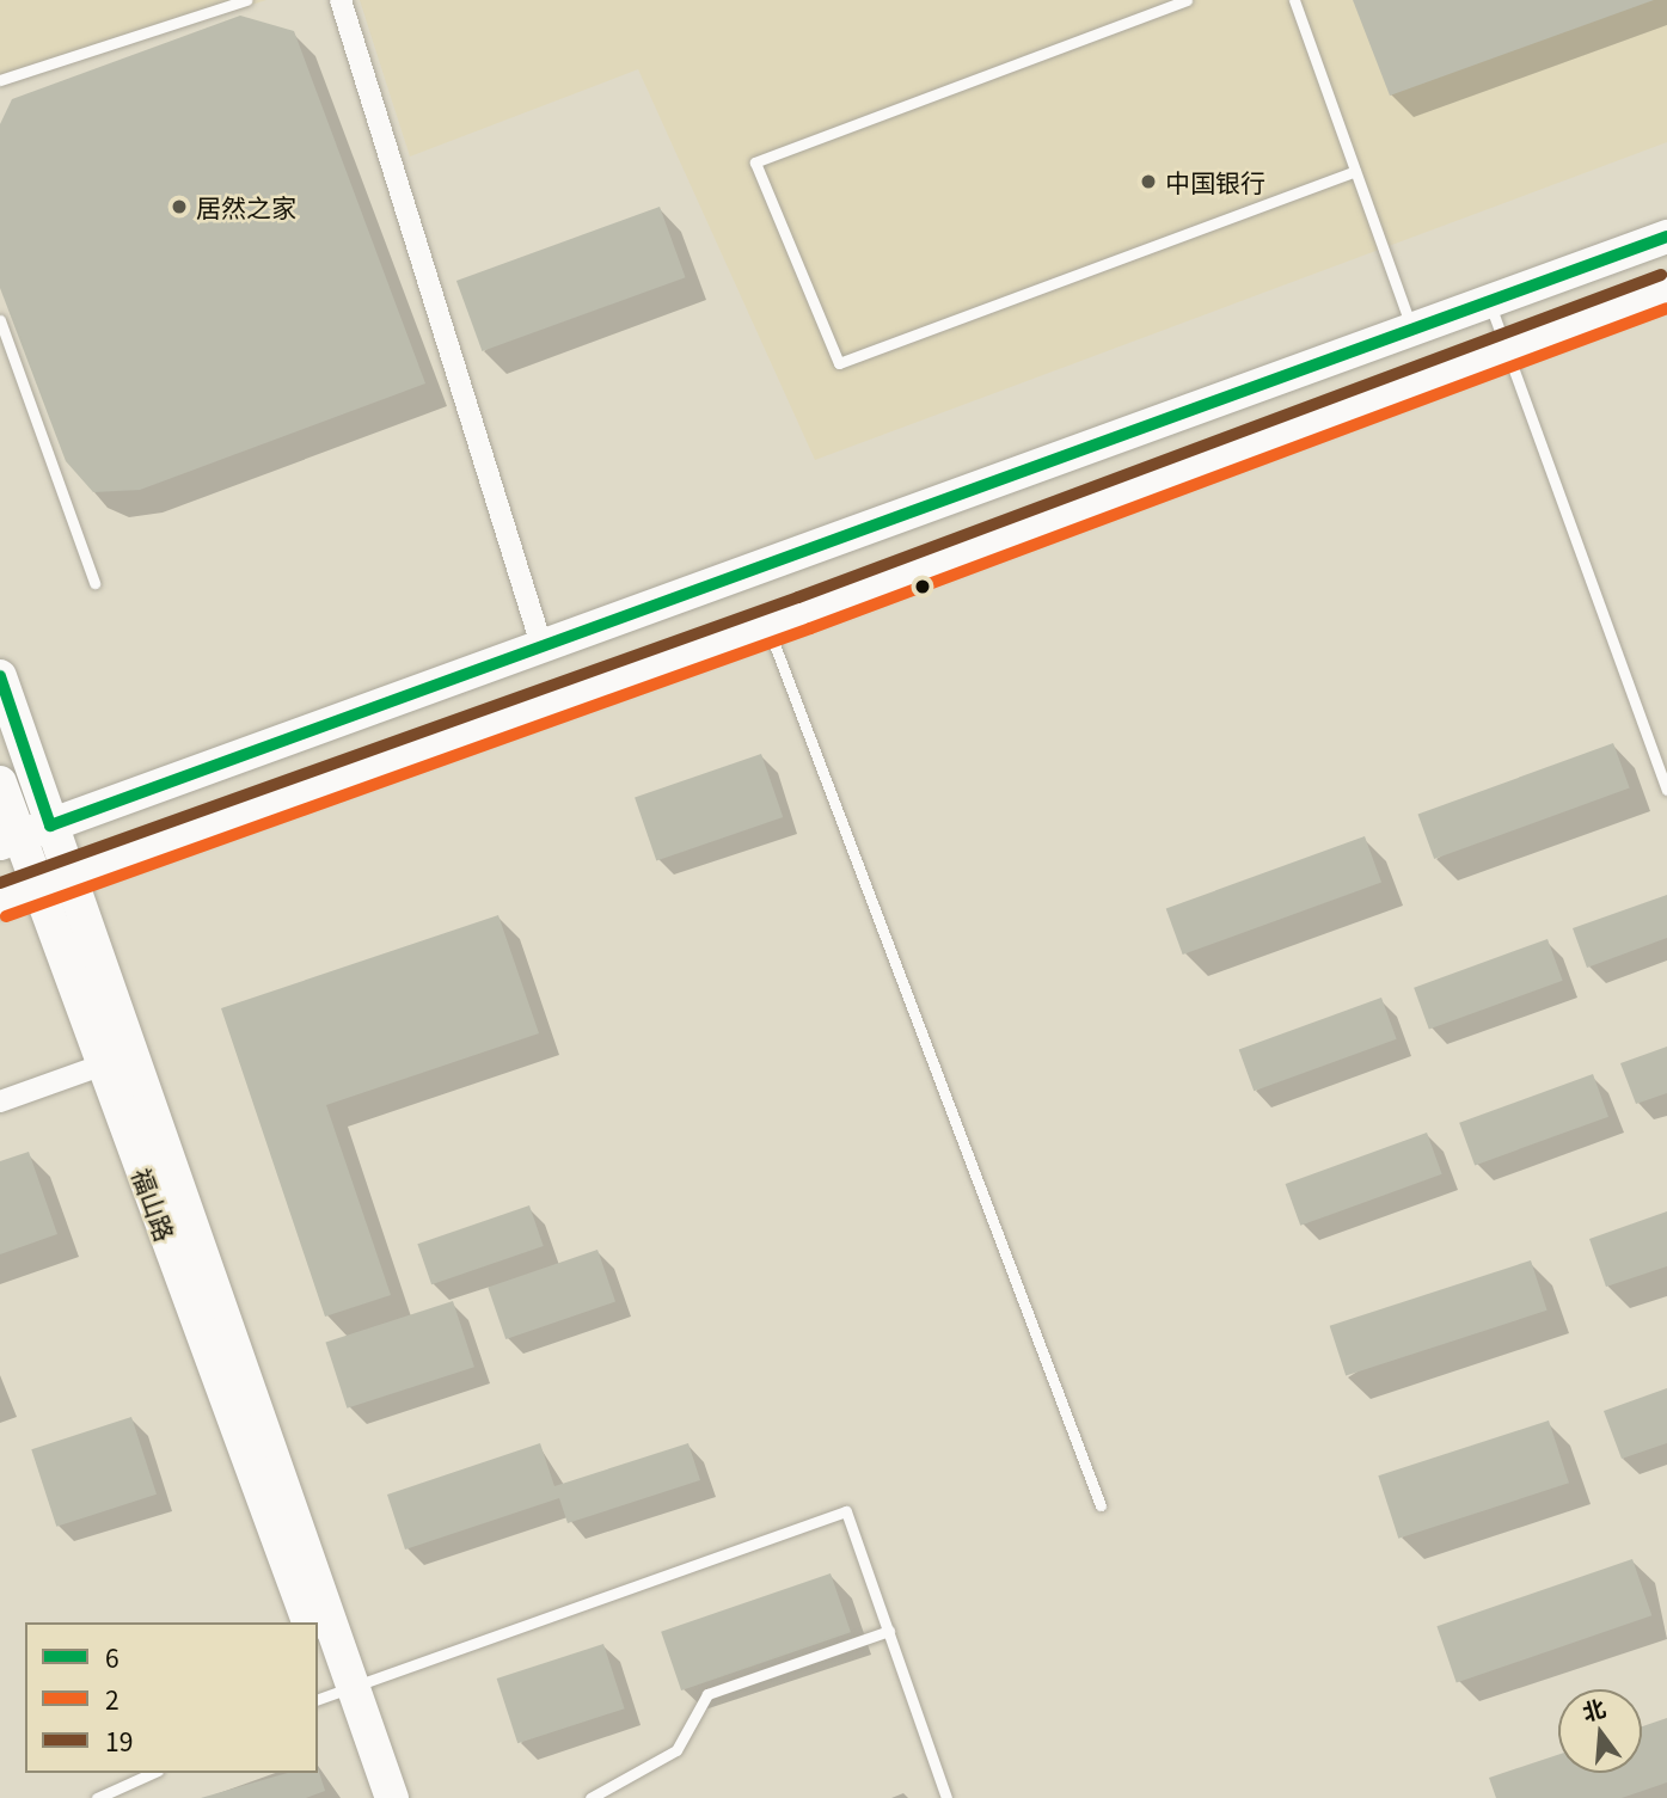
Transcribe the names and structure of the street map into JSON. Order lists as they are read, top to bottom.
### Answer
{
  "streets": {
    "main road": ["福山路"]
  },
  "places": ["中国银行", "居然之家"],
  "lines": ["transit line 6", "transit line 19", "transit line 2"],
  "legend": ["6", "2", "19"],
  "north": "top"
}
